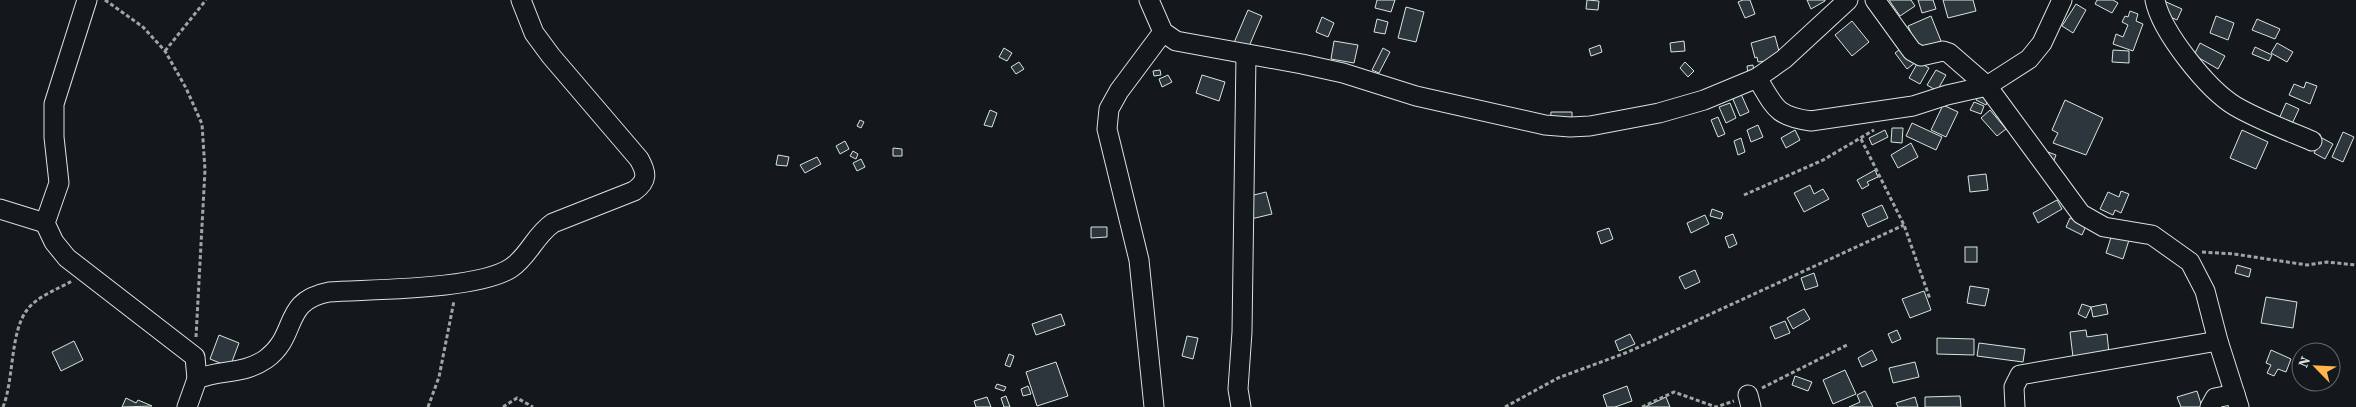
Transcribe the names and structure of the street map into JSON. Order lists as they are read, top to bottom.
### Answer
{
  "north": "top left"
}
